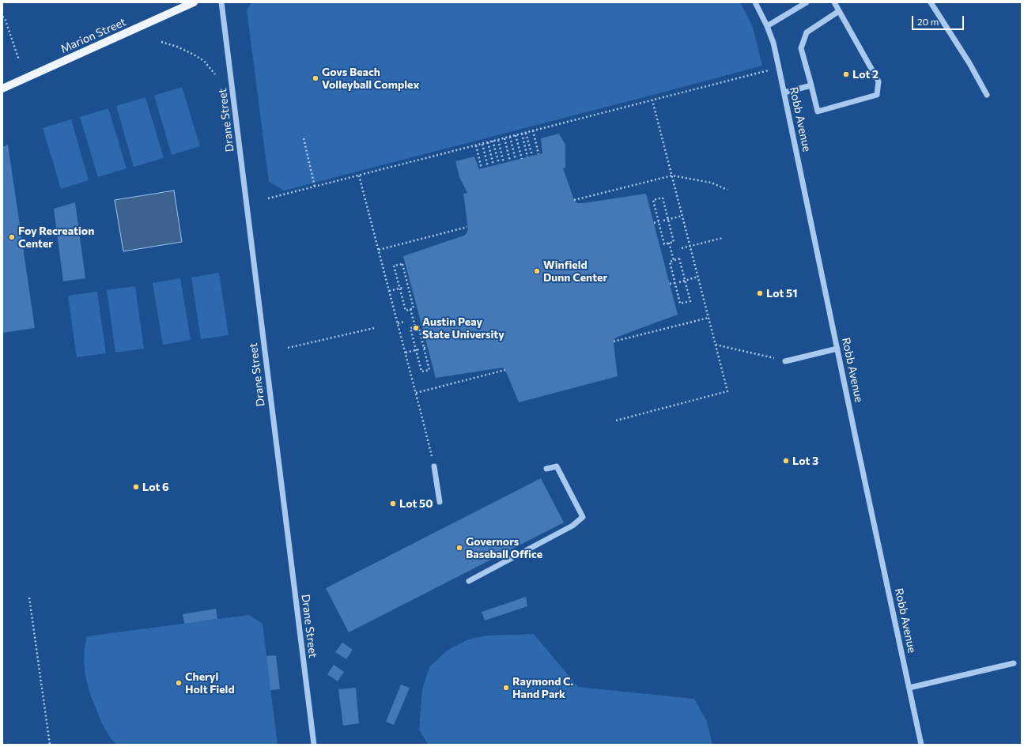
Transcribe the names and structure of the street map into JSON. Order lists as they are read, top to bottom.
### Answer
{
  "streets": {
    "main road": ["Marion Street"],
    "street": ["Robb Avenue", "Drane Street"]
  },
  "places": [
    "Lot 2",
    "Govs Beach Volleyball Complex",
    "Foy Recreation Center",
    "Winfield Dunn Center",
    "Lot 51",
    "Austin Peay State University",
    "Lot 3",
    "Lot 6",
    "Lot 50",
    "Governors Baseball Office",
    "Cheryl Holt Field",
    "Raymond C. Hand Park"
  ],
  "scale_bar": "20 m"
}
